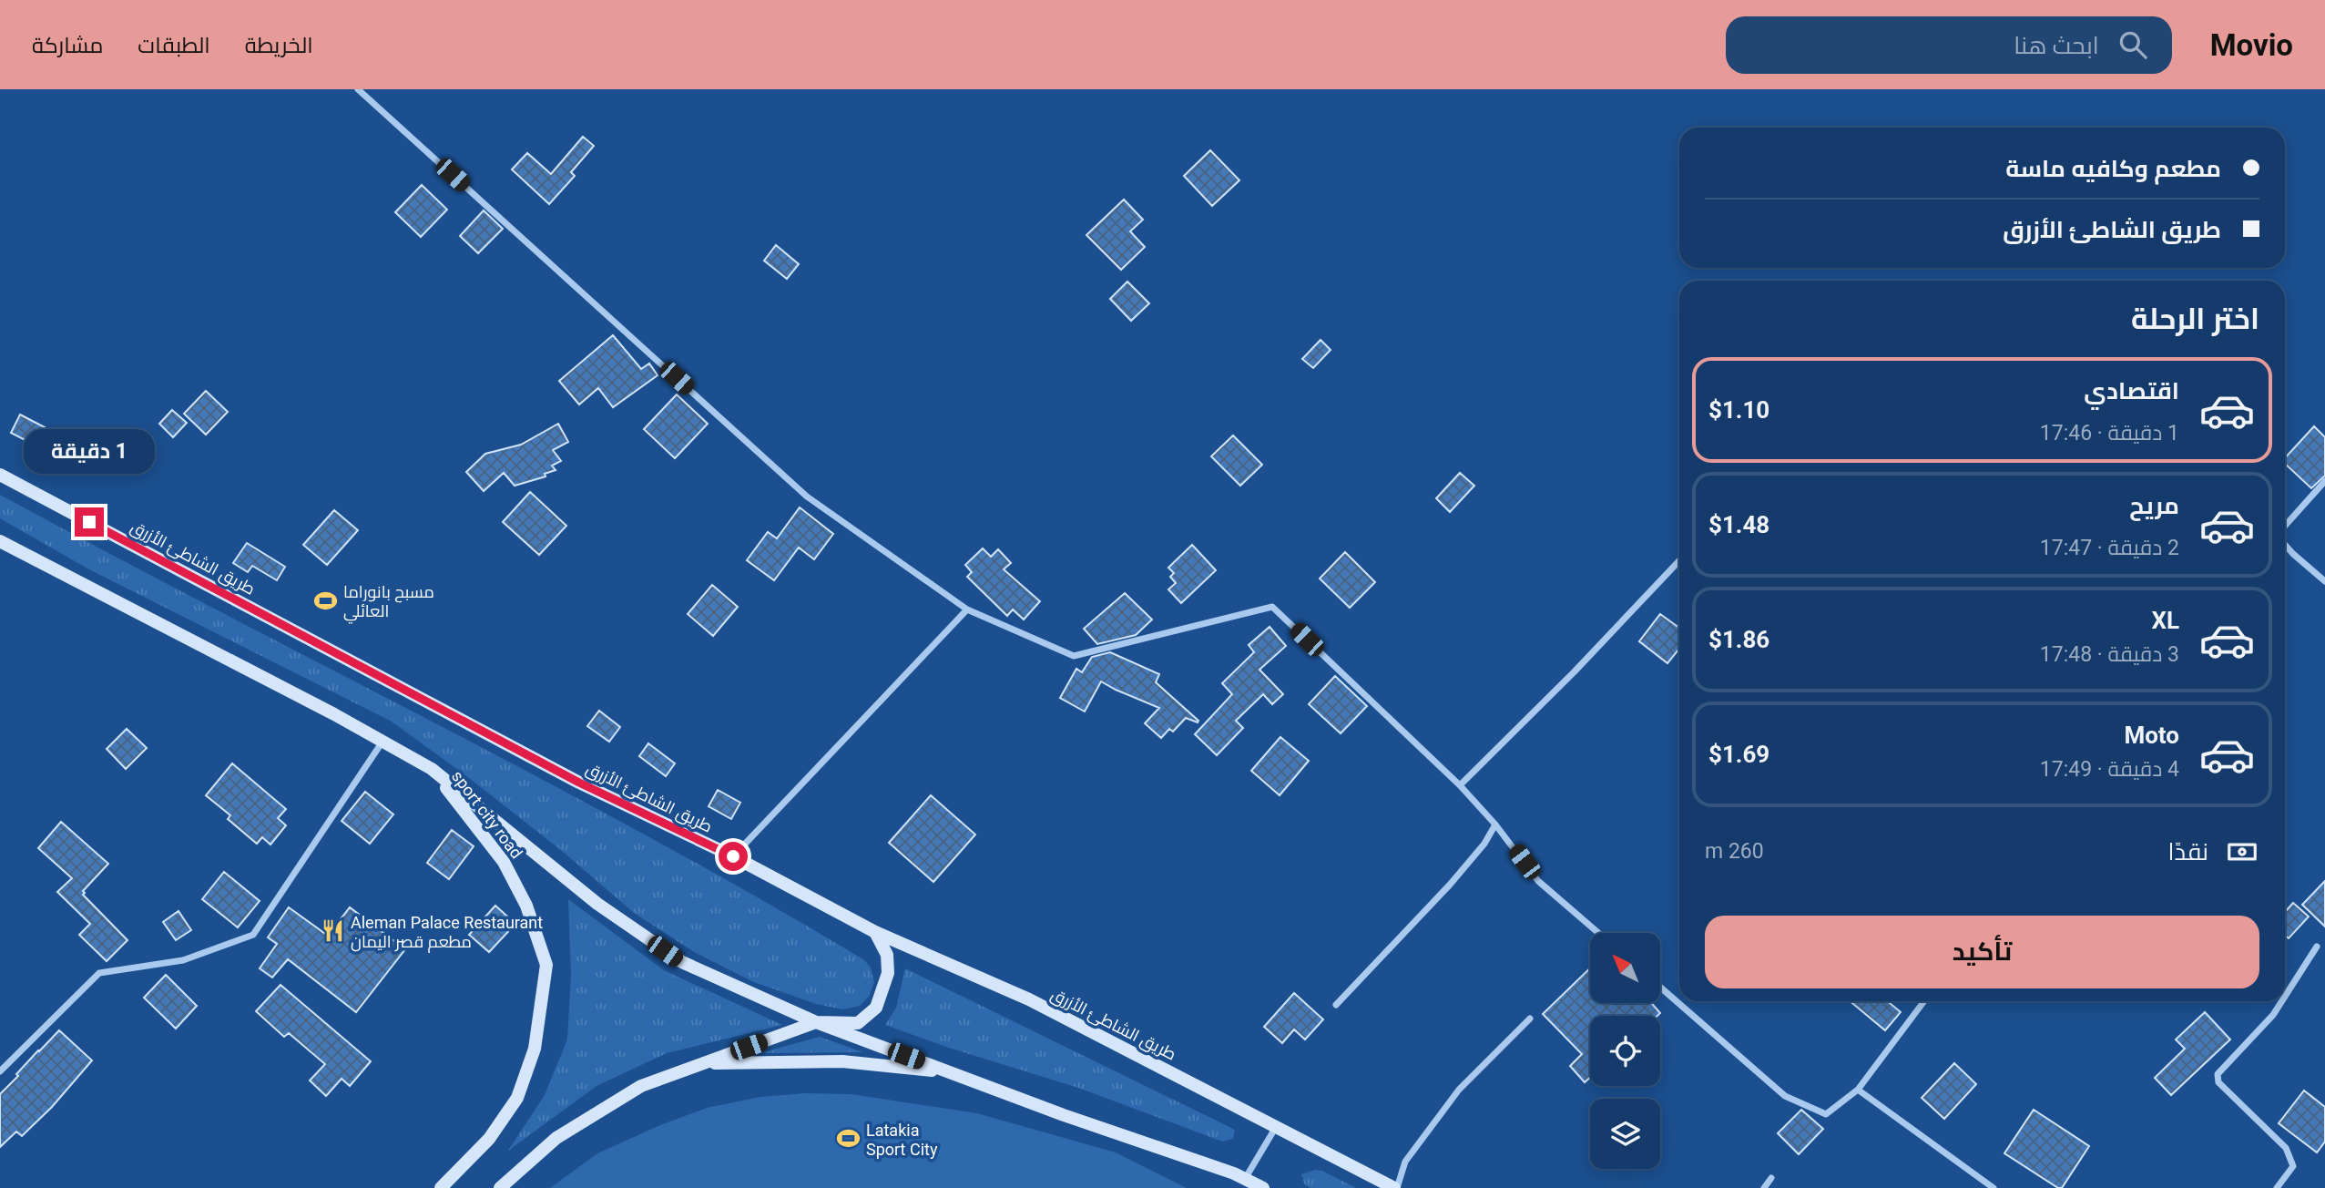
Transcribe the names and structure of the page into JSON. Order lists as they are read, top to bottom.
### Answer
{
  "streets": {
    "main road": ["طريق الشاطئ الأزرق", "sport city road"]
  },
  "places": {
    "sports": ["مسبح بانوراما العائلي", "Latakia Sport City"],
    "restaurant": ["Aleman Palace Restaurant مطعم قصر اليمان"]
  },
  "north": "top left",
  "page": {
    "header": "Movio",
    "search": "ابحث هنا",
    "nav": ["الخريطة", "الطبقات", "مشاركة"],
    "banner": ["مطعم وكافيه ماسة", "طريق الشاطئ الأزرق"],
    "heading": "اختر الرحلة",
    "list": [
      {
        "name": "اقتصادي",
        "note": "1 دقيقة · 17:46",
        "value": "$1.10"
      },
      {
        "name": "مريح",
        "note": "2 دقيقة · 17:47",
        "value": "$1.48"
      },
      {
        "name": "XL",
        "note": "3 دقيقة · 17:48",
        "value": "$1.86"
      },
      {
        "name": "Moto",
        "note": "4 دقيقة · 17:49",
        "value": "$1.69"
      }
    ],
    "bubble": "1 دقيقة",
    "pay": ["نقدًا", "260 m"],
    "buttons": "تأكيد"
  }
}
